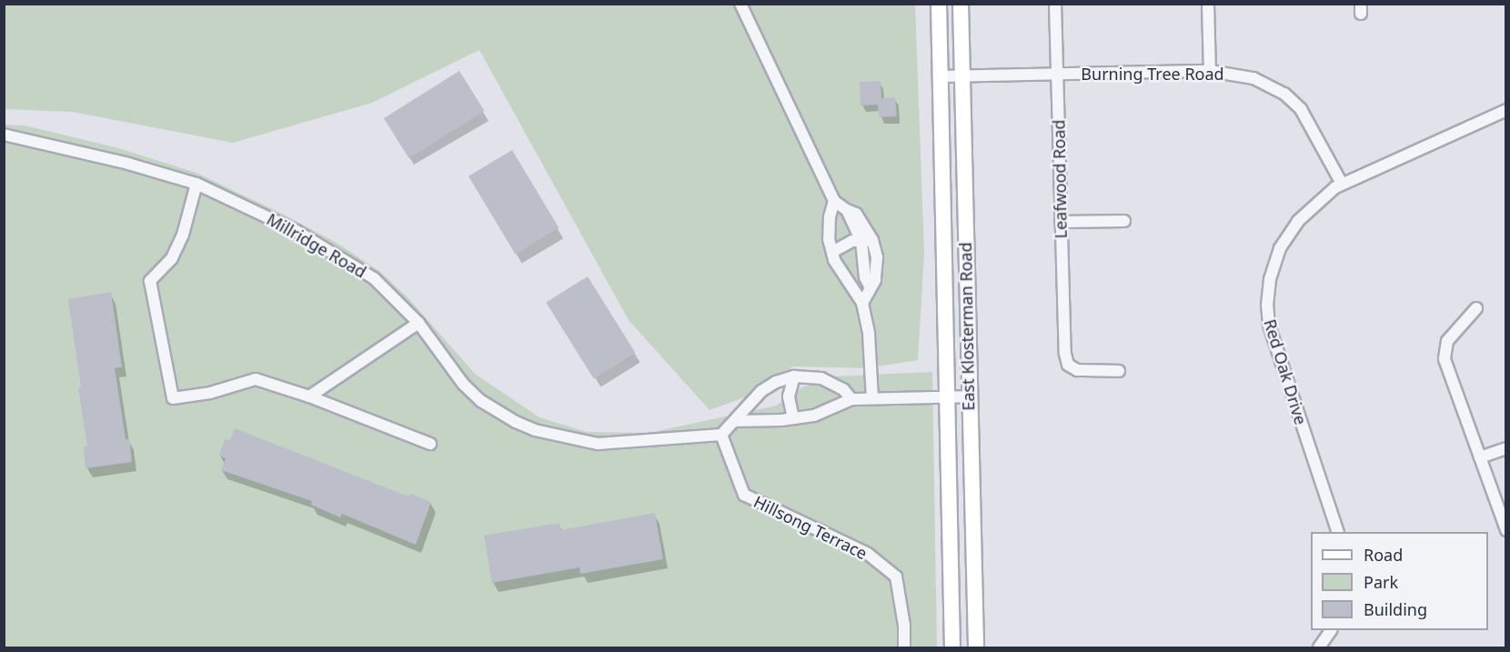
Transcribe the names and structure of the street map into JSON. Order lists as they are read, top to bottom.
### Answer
{
  "streets": {
    "main road": ["East Klosterman Road"],
    "street": [
      "Burning Tree Road",
      "Leafwood Road",
      "Millridge Road",
      "Red Oak Drive",
      "Hillsong Terrace"
    ]
  },
  "crossings": [
    ["Burning Tree Road", "Leafwood Road"],
    ["Burning Tree Road", "East Klosterman Road"],
    ["Burning Tree Road", "Red Oak Drive"],
    ["Millridge Road", "Hillsong Terrace"]
  ],
  "legend": ["Road", "Park", "Building"]
}
